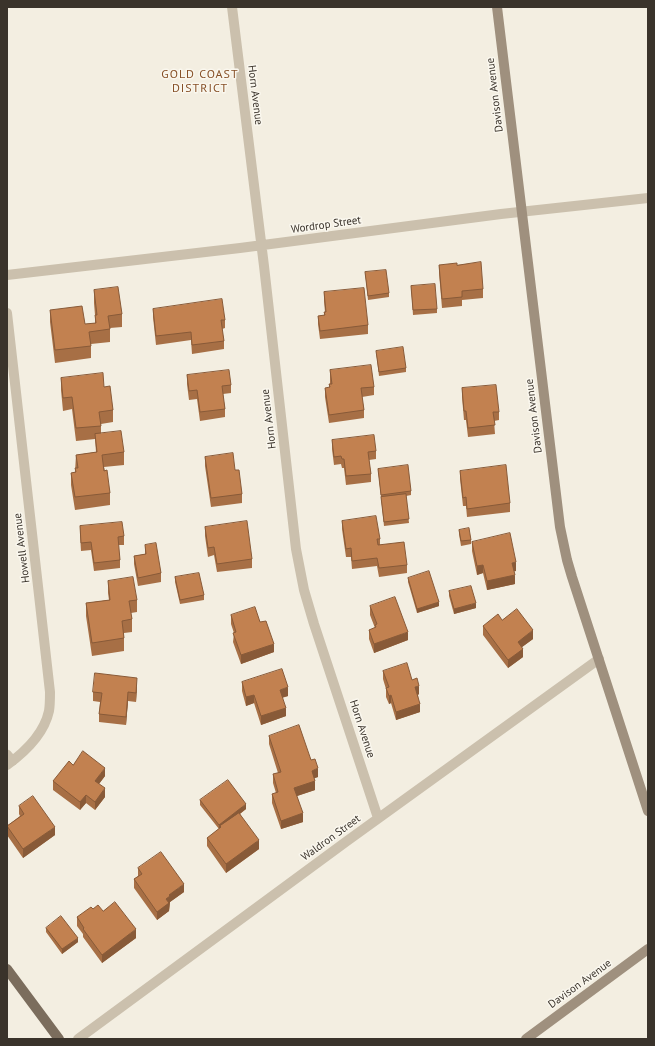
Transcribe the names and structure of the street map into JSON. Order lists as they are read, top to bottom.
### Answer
{
  "streets": {
    "street": [
      "Horn Avenue",
      "Davison Avenue",
      "Wordrop Street",
      "Howell Avenue",
      "Waldron Street"
    ]
  },
  "crossings": [
    ["Horn Avenue", "Wordrop Street"],
    ["Horn Avenue", "Waldron Street"],
    ["Davison Avenue", "Wordrop Street"],
    ["Davison Avenue", "Waldron Street"]
  ],
  "districts": ["GOLD COAST DISTRICT"]
}
